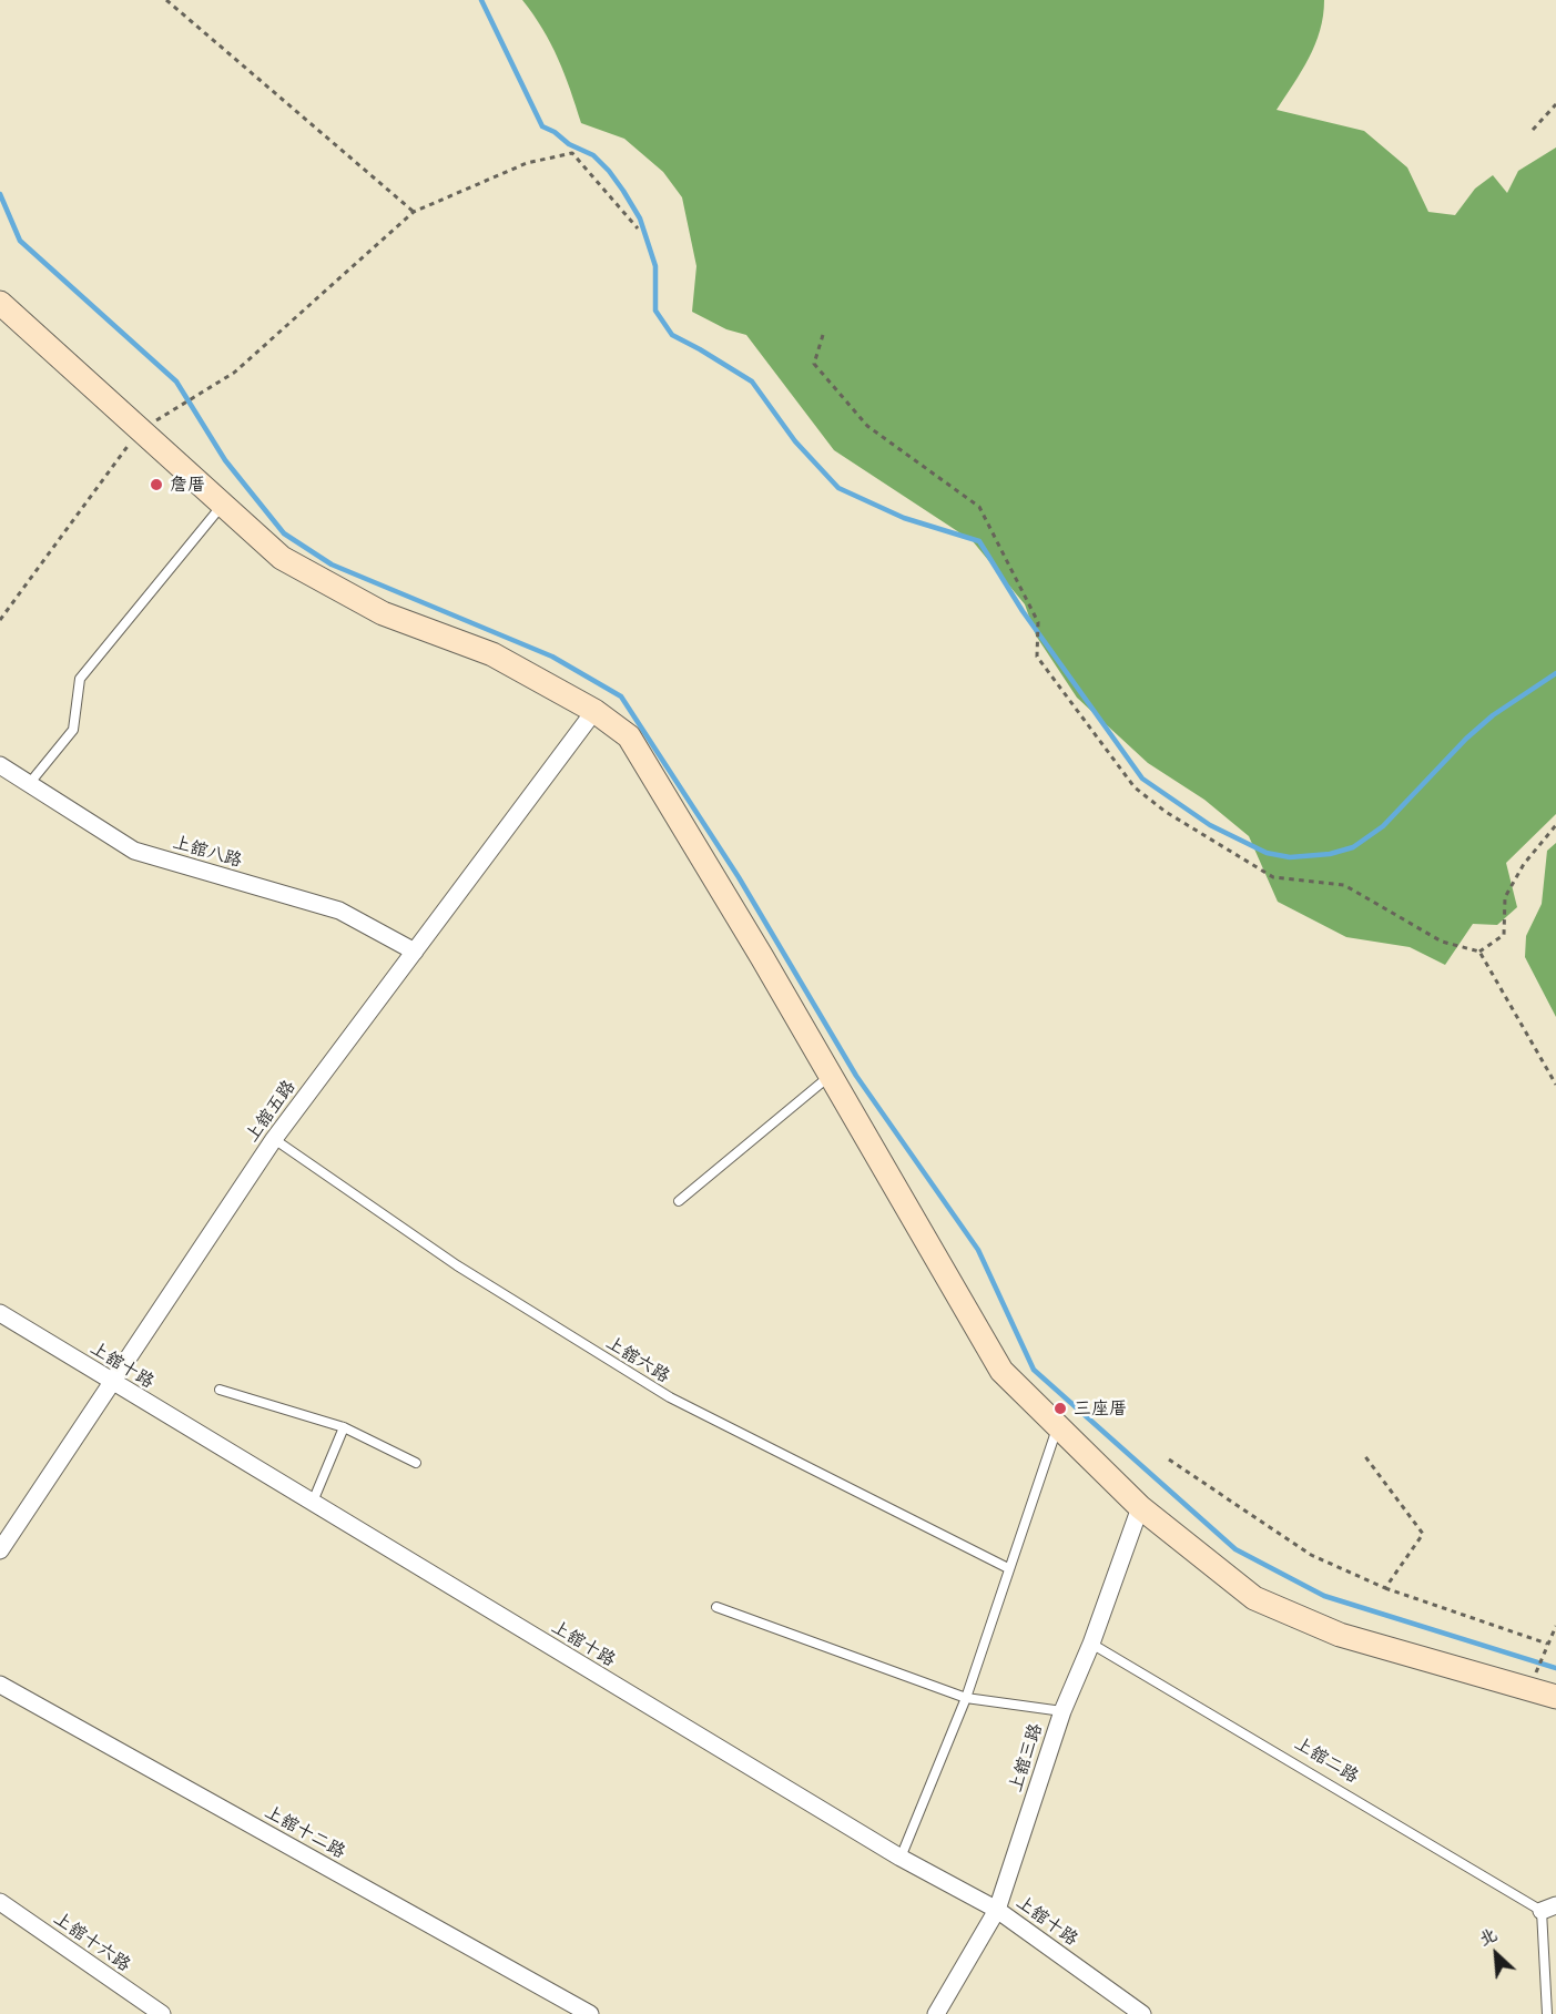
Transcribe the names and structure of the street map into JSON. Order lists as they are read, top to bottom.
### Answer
{
  "streets": {
    "street": [
      "上舘八路",
      "上舘五路",
      "上舘十路",
      "上舘三路",
      "上舘十二路",
      "上舘十六路"
    ],
    "lane": ["上舘六路", "上舘二路"]
  },
  "crossings": [
    ["上舘八路", "上舘五路"],
    ["上舘五路", "上舘六路"],
    ["上舘五路", "上舘十路"],
    ["上舘十路", "上舘三路"],
    ["上舘三路", "上舘二路"]
  ],
  "places": ["詹厝", "三座厝"],
  "north": "top left"
}
